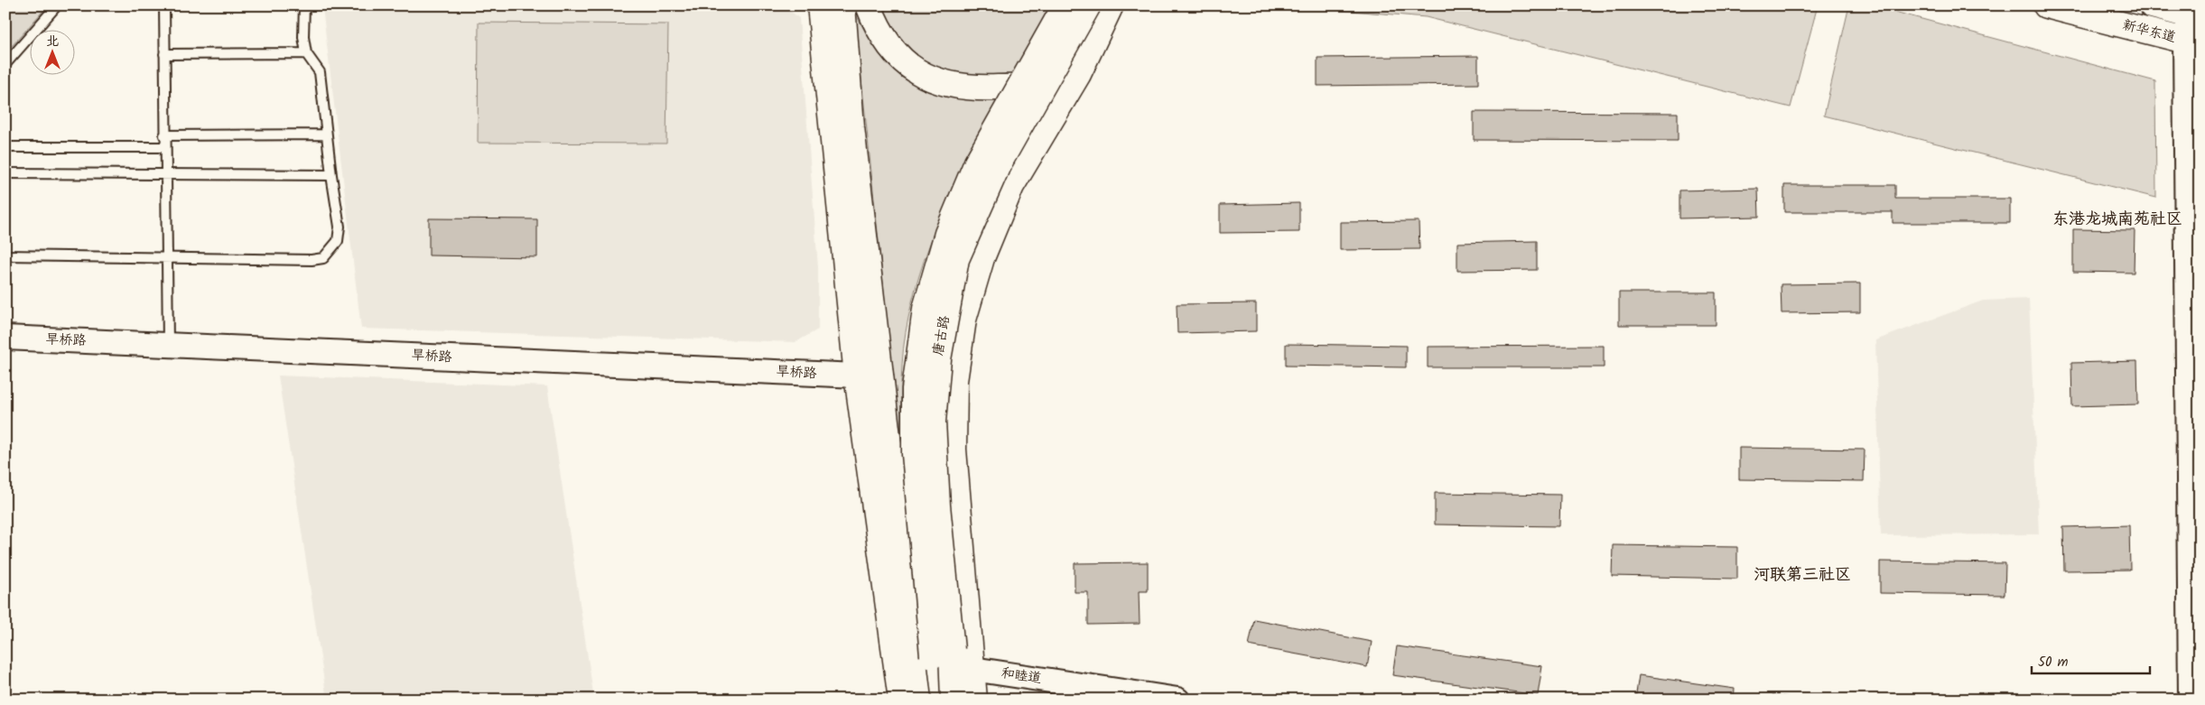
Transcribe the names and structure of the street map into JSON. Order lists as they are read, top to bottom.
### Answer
{
  "streets": {
    "main road": ["新华东道", "唐古路"],
    "street": ["旱桥路", "和睦道"]
  },
  "districts": ["东港龙城南苑社区", "河联第三社区"],
  "scale_bar": "50 m",
  "north": "top"
}
